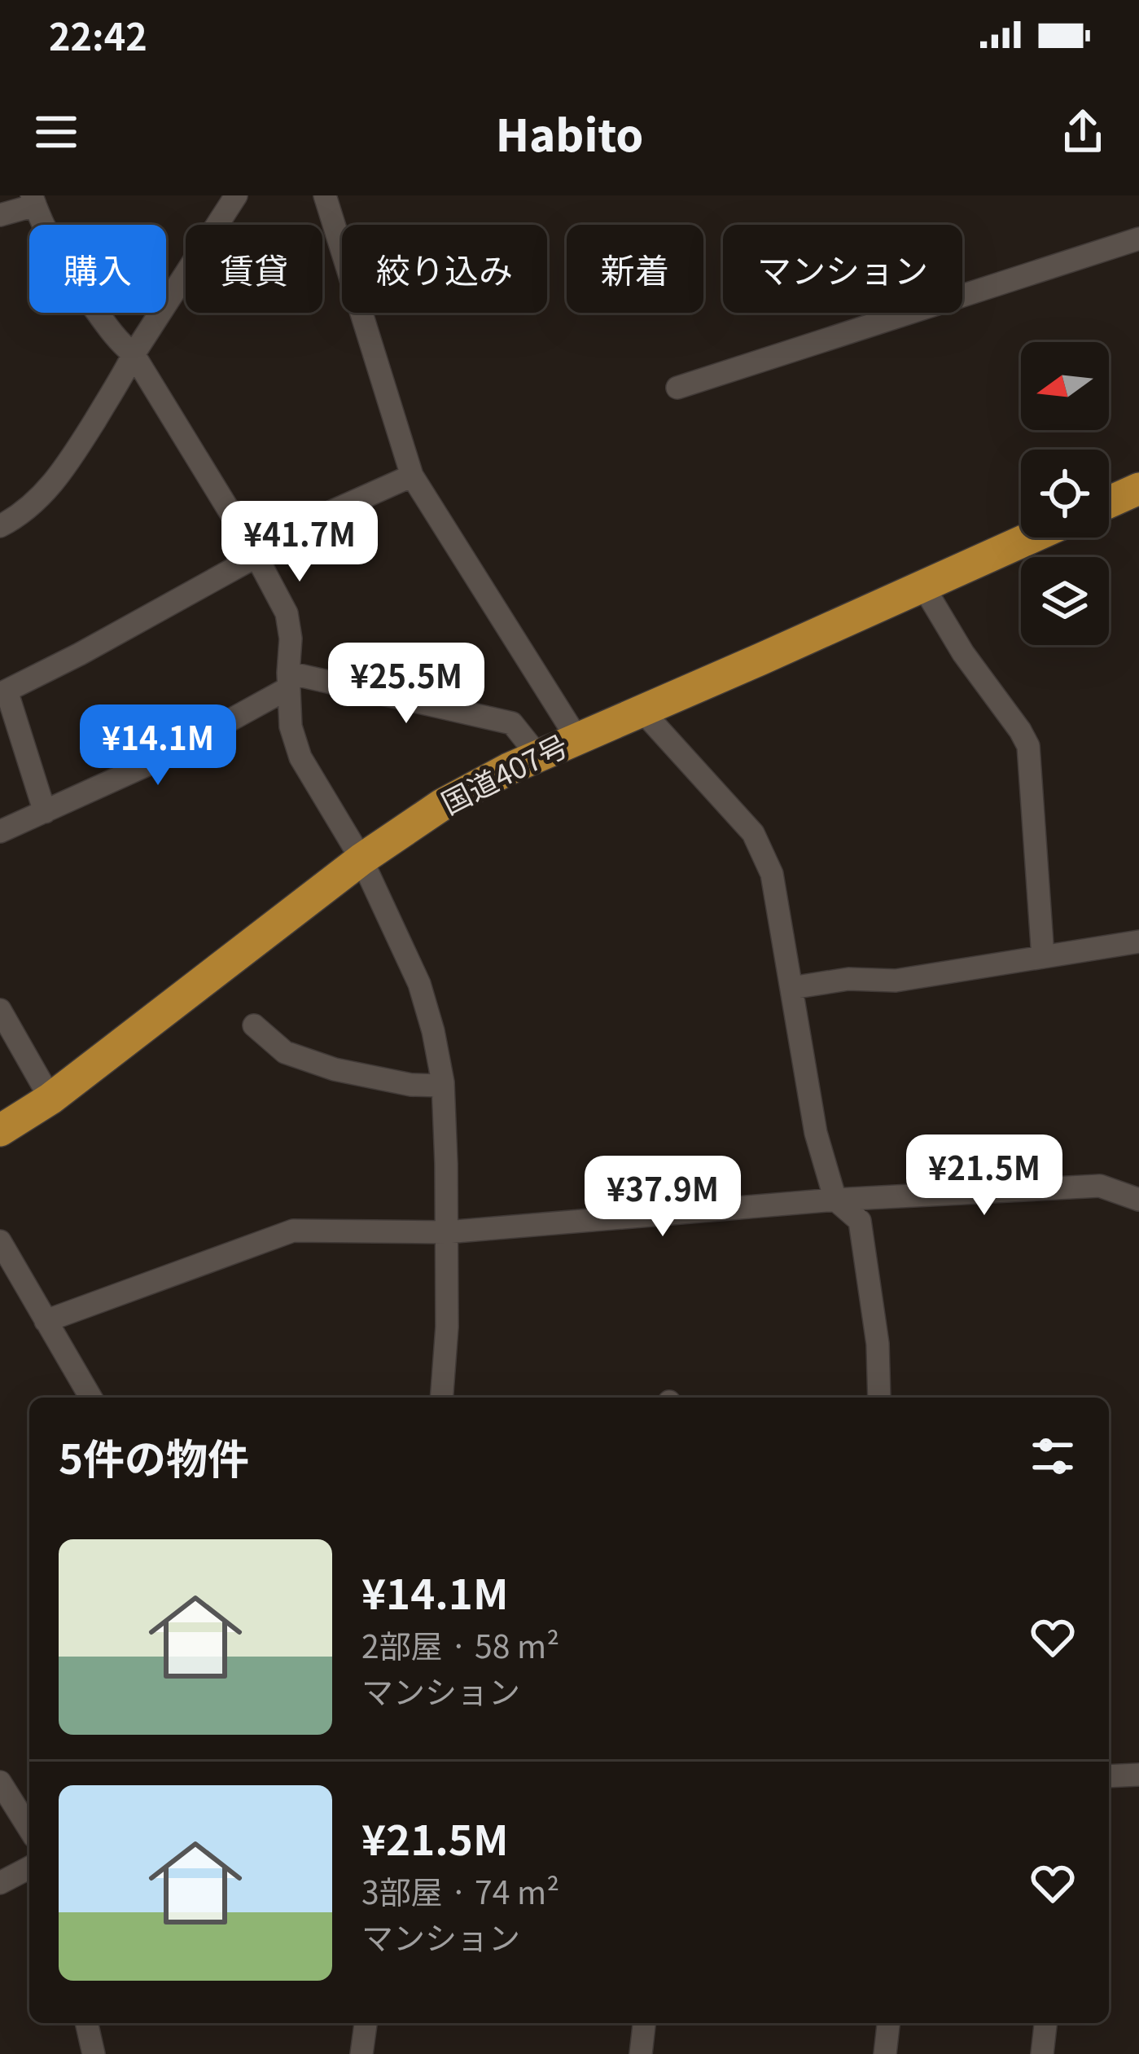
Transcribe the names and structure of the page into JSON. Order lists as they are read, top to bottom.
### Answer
{
  "streets": {
    "highway": ["国道407号"]
  },
  "north": "left",
  "page": {
    "status": "22:42",
    "header": "Habito",
    "chip": [
      "購入",
      "賃貸",
      "絞り込み",
      "新着",
      "マンション"
    ],
    "price": [
      "¥41.7M",
      "¥25.5M",
      "¥14.1M",
      "¥21.5M",
      "¥37.9M"
    ],
    "heading": "5件の物件",
    "list": [
      {
        "name": "¥14.1M",
        "note": "2部屋 · 58 m² · マンション"
      },
      {
        "name": "¥21.5M",
        "note": "3部屋 · 74 m² · マンション"
      }
    ]
  }
}
